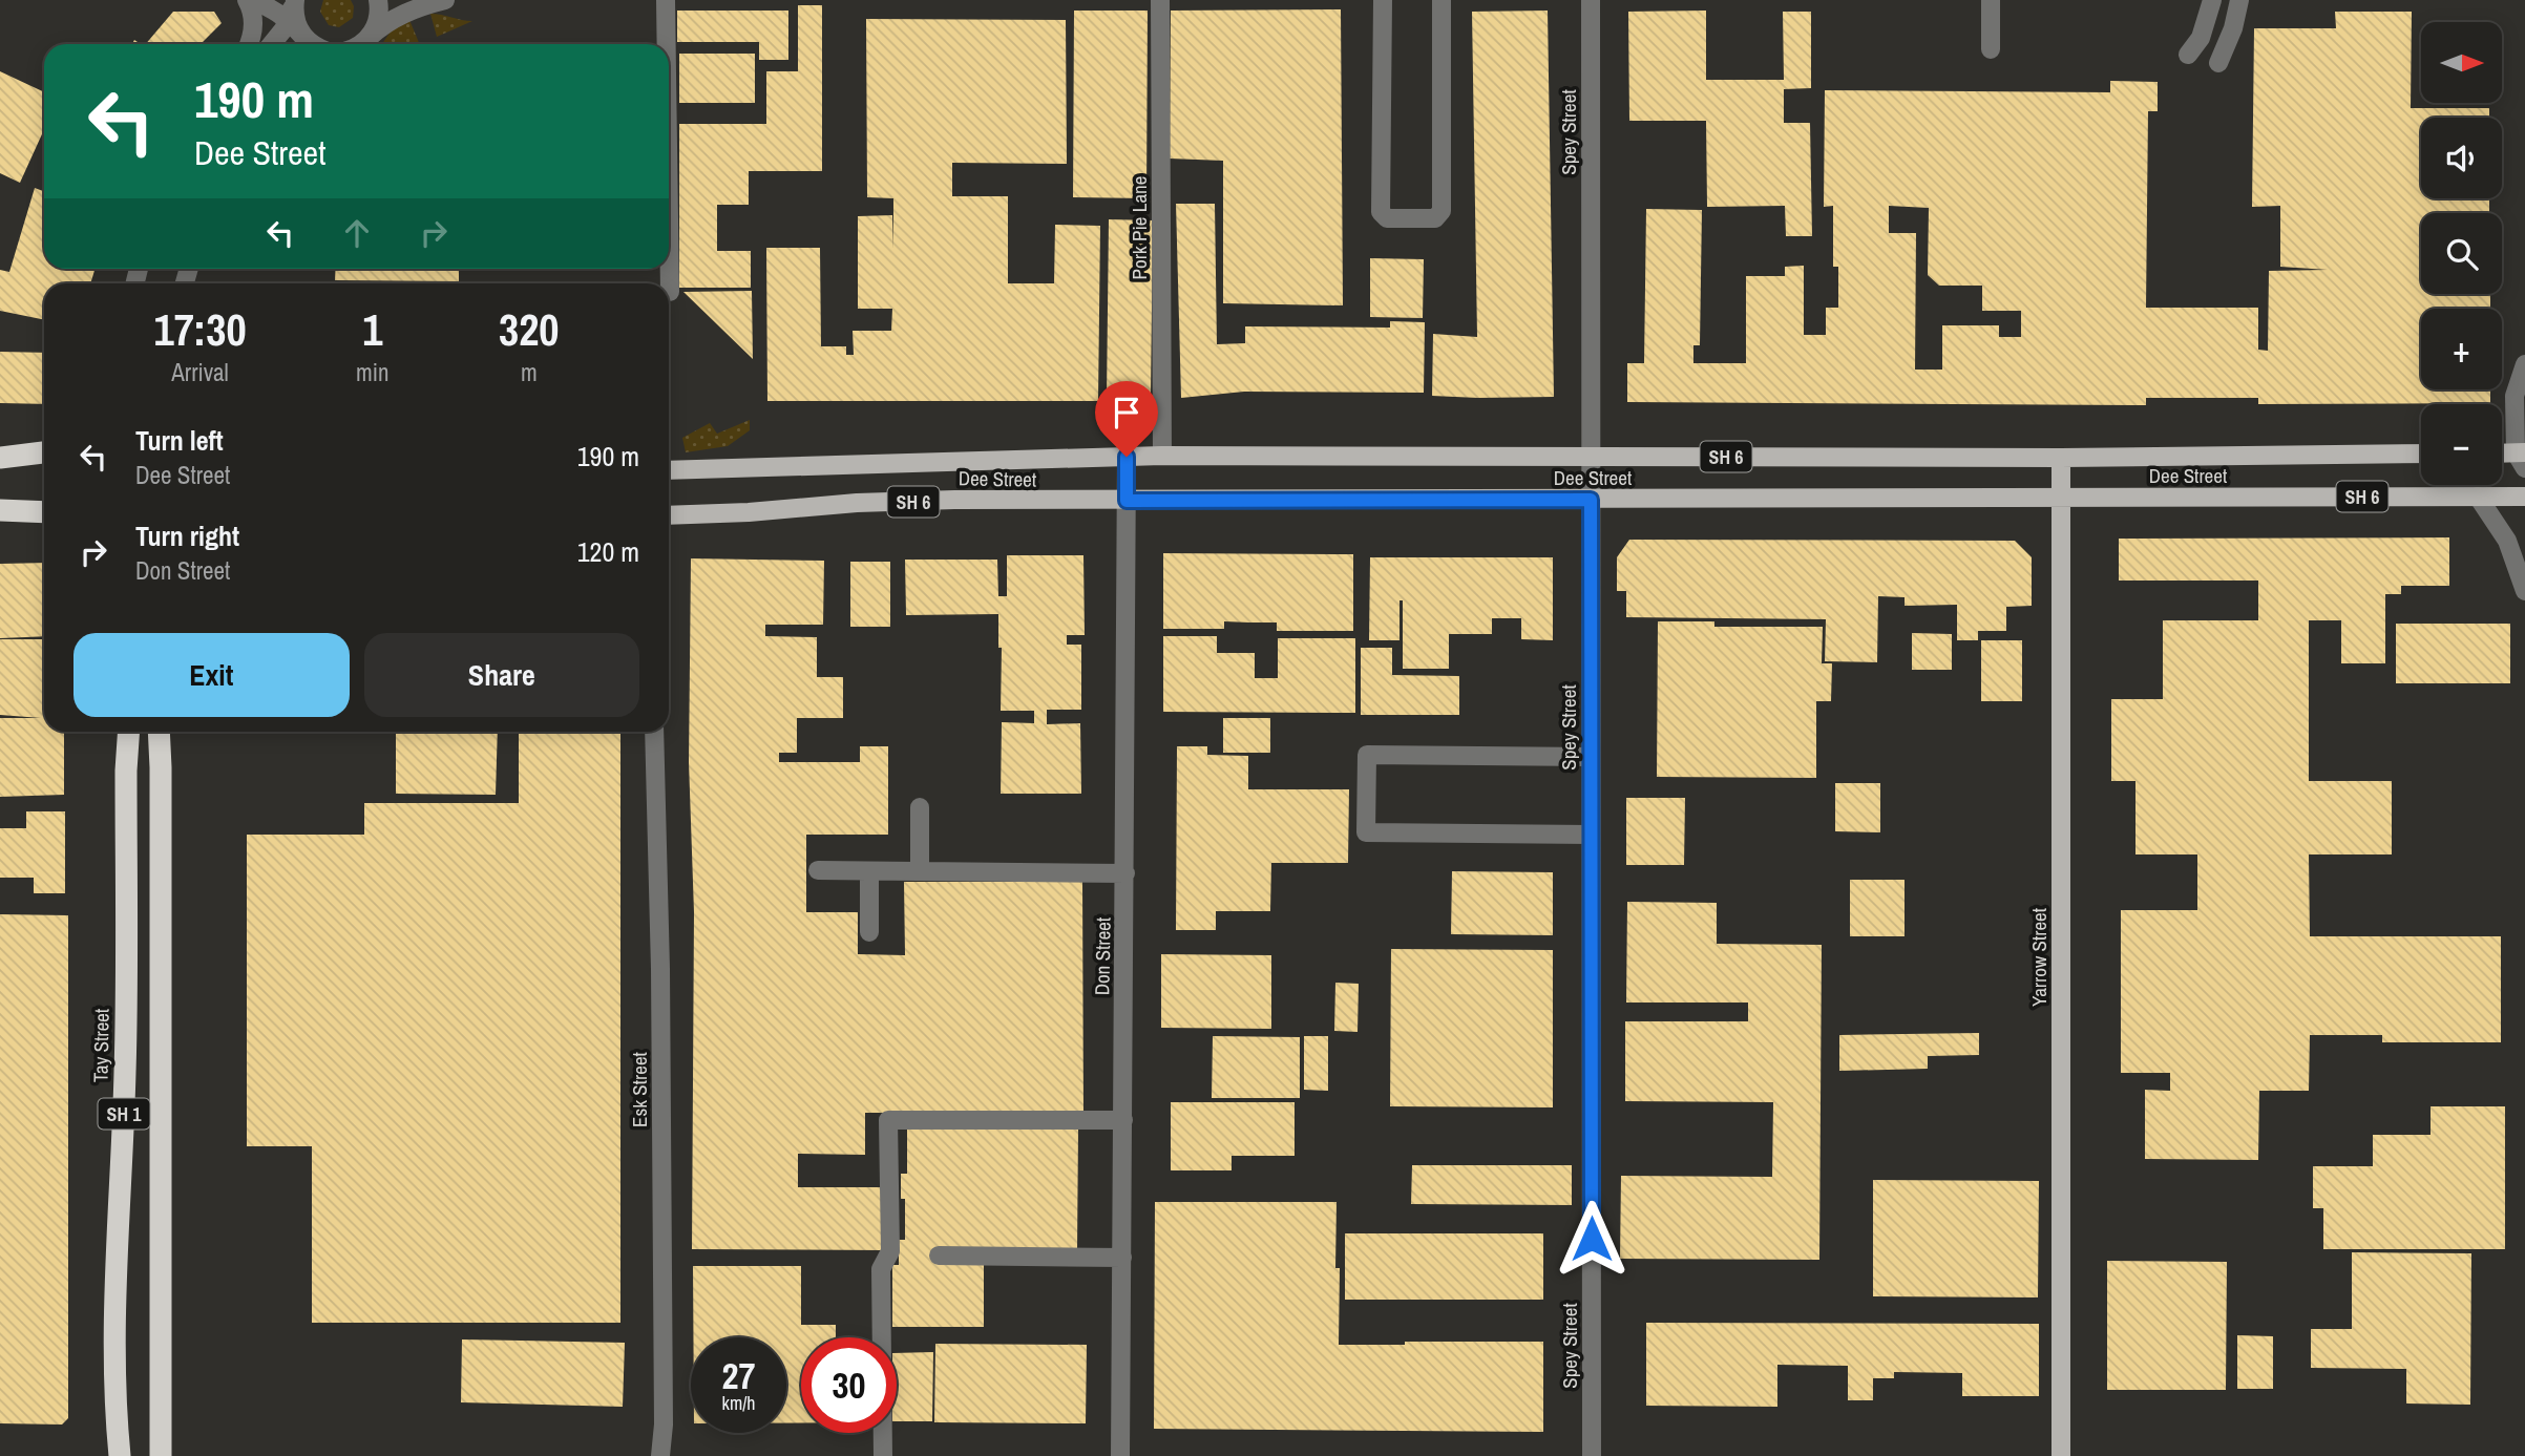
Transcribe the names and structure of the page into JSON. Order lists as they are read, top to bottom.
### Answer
{
  "streets": {
    "highway": ["Tay Street", "SH 1"],
    "main road": ["SH 6", "Dee Street", "Yarrow Street"],
    "street": [
      "Spey Street",
      "Pork Pie Lane",
      "Don Street",
      "Esk Street"
    ]
  },
  "crossings": [
    ["Spey Street", "Dee Street"],
    ["Pork Pie Lane", "Dee Street"],
    ["Dee Street", "Don Street"],
    ["Dee Street", "Yarrow Street"]
  ],
  "north": "right",
  "page": {
    "map_buttons": ["+", "−"],
    "turn": ["190 m", "Dee Street"],
    "eta": [
      "17:30",
      "Arrival",
      "1",
      "min",
      "320",
      "m"
    ],
    "list": [
      {
        "name": "Turn left",
        "note": "Dee Street",
        "value": "190 m"
      },
      {
        "name": "Turn right",
        "note": "Don Street",
        "value": "120 m"
      }
    ],
    "buttons": ["Exit", "Share"],
    "speed": "27 km/h",
    "limit": "30"
  }
}
